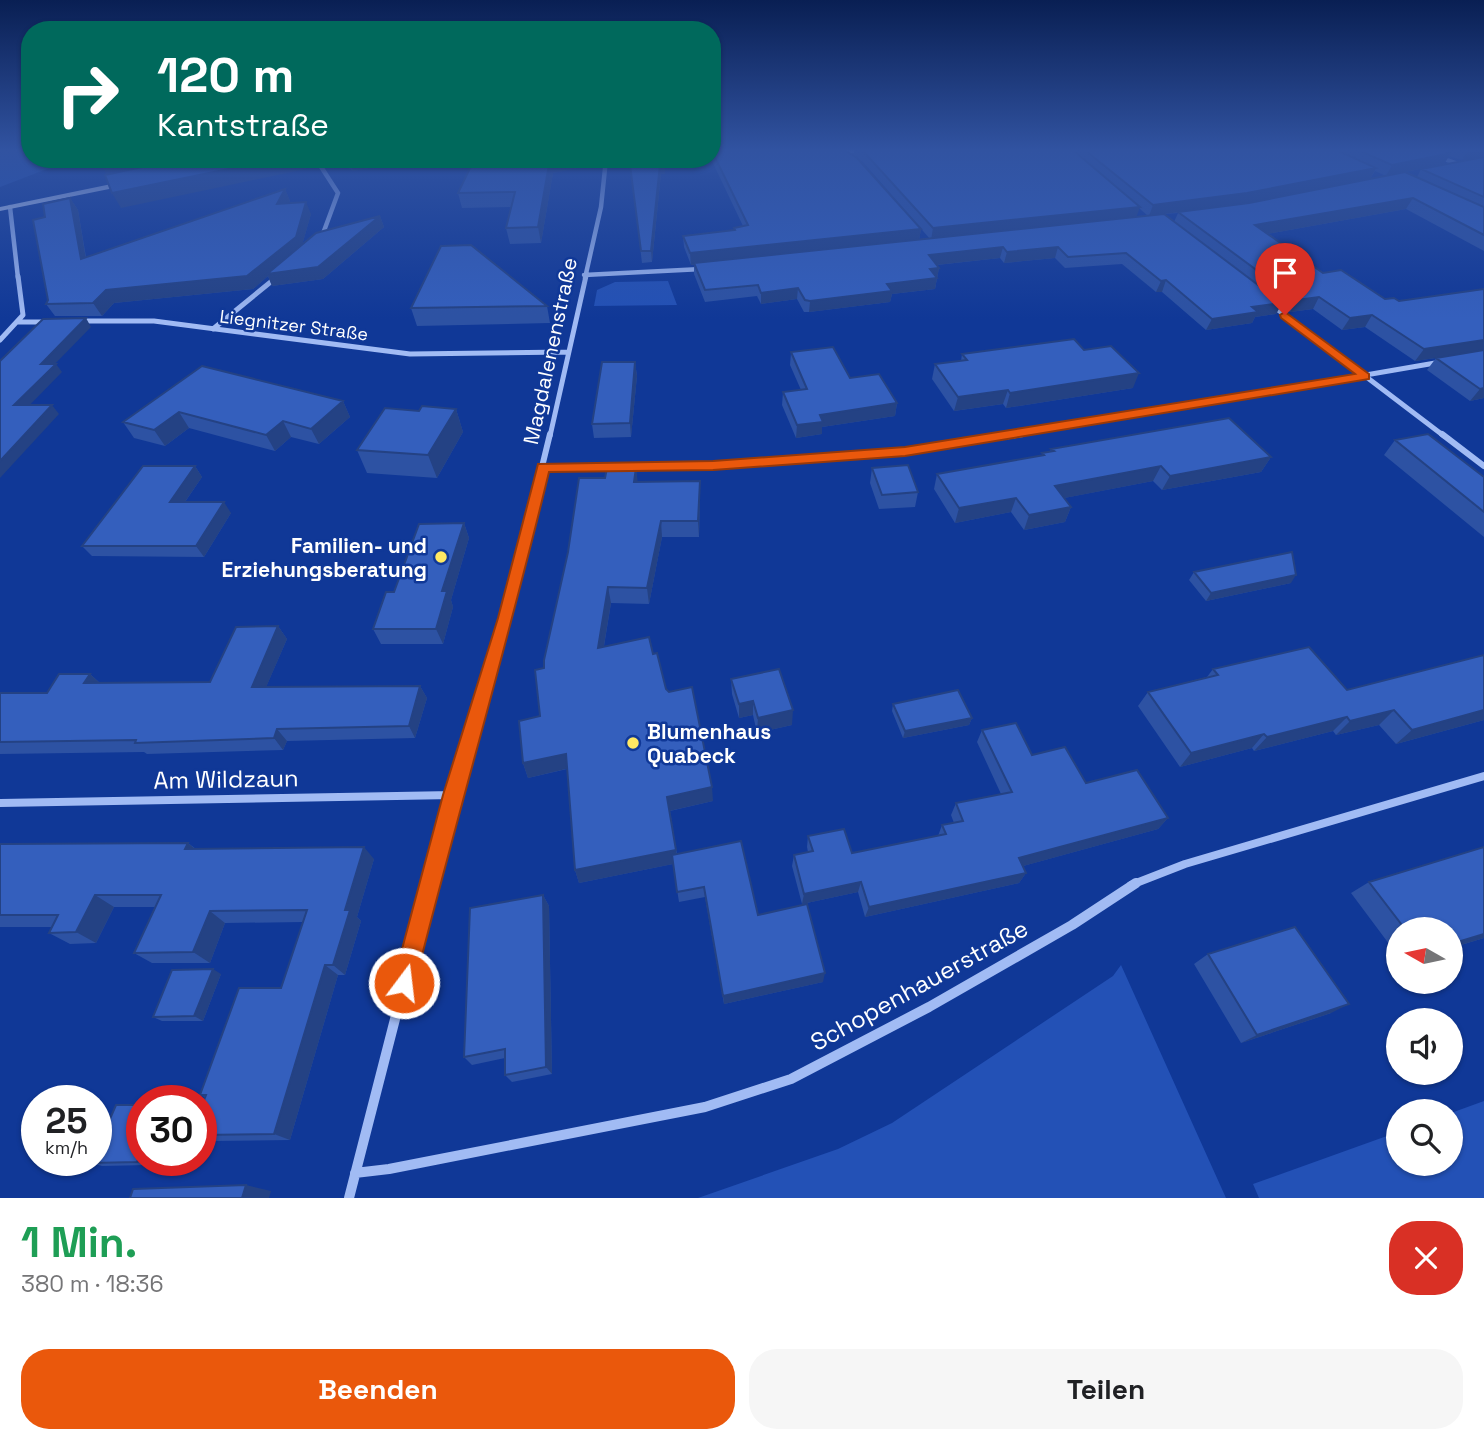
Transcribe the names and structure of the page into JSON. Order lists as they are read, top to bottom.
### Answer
{
  "streets": {
    "street": [
      "Liegnitzer Straße",
      "Magdalenenstraße",
      "Am Wildzaun",
      "Schopenhauerstraße"
    ]
  },
  "crossings": [
    ["Liegnitzer Straße", "Magdalenenstraße"],
    ["Magdalenenstraße", "Am Wildzaun"],
    ["Magdalenenstraße", "Schopenhauerstraße"]
  ],
  "places": ["Familien- und Erziehungsberatung", "Blumenhaus Quabeck"],
  "north": "left",
  "page": {
    "turn": ["120 m", "Kantstraße"],
    "speed": "25 km/h",
    "limit": "30",
    "heading": ["1 Min.", "380 m · 18:36"],
    "buttons": ["Beenden", "Teilen"]
  }
}
